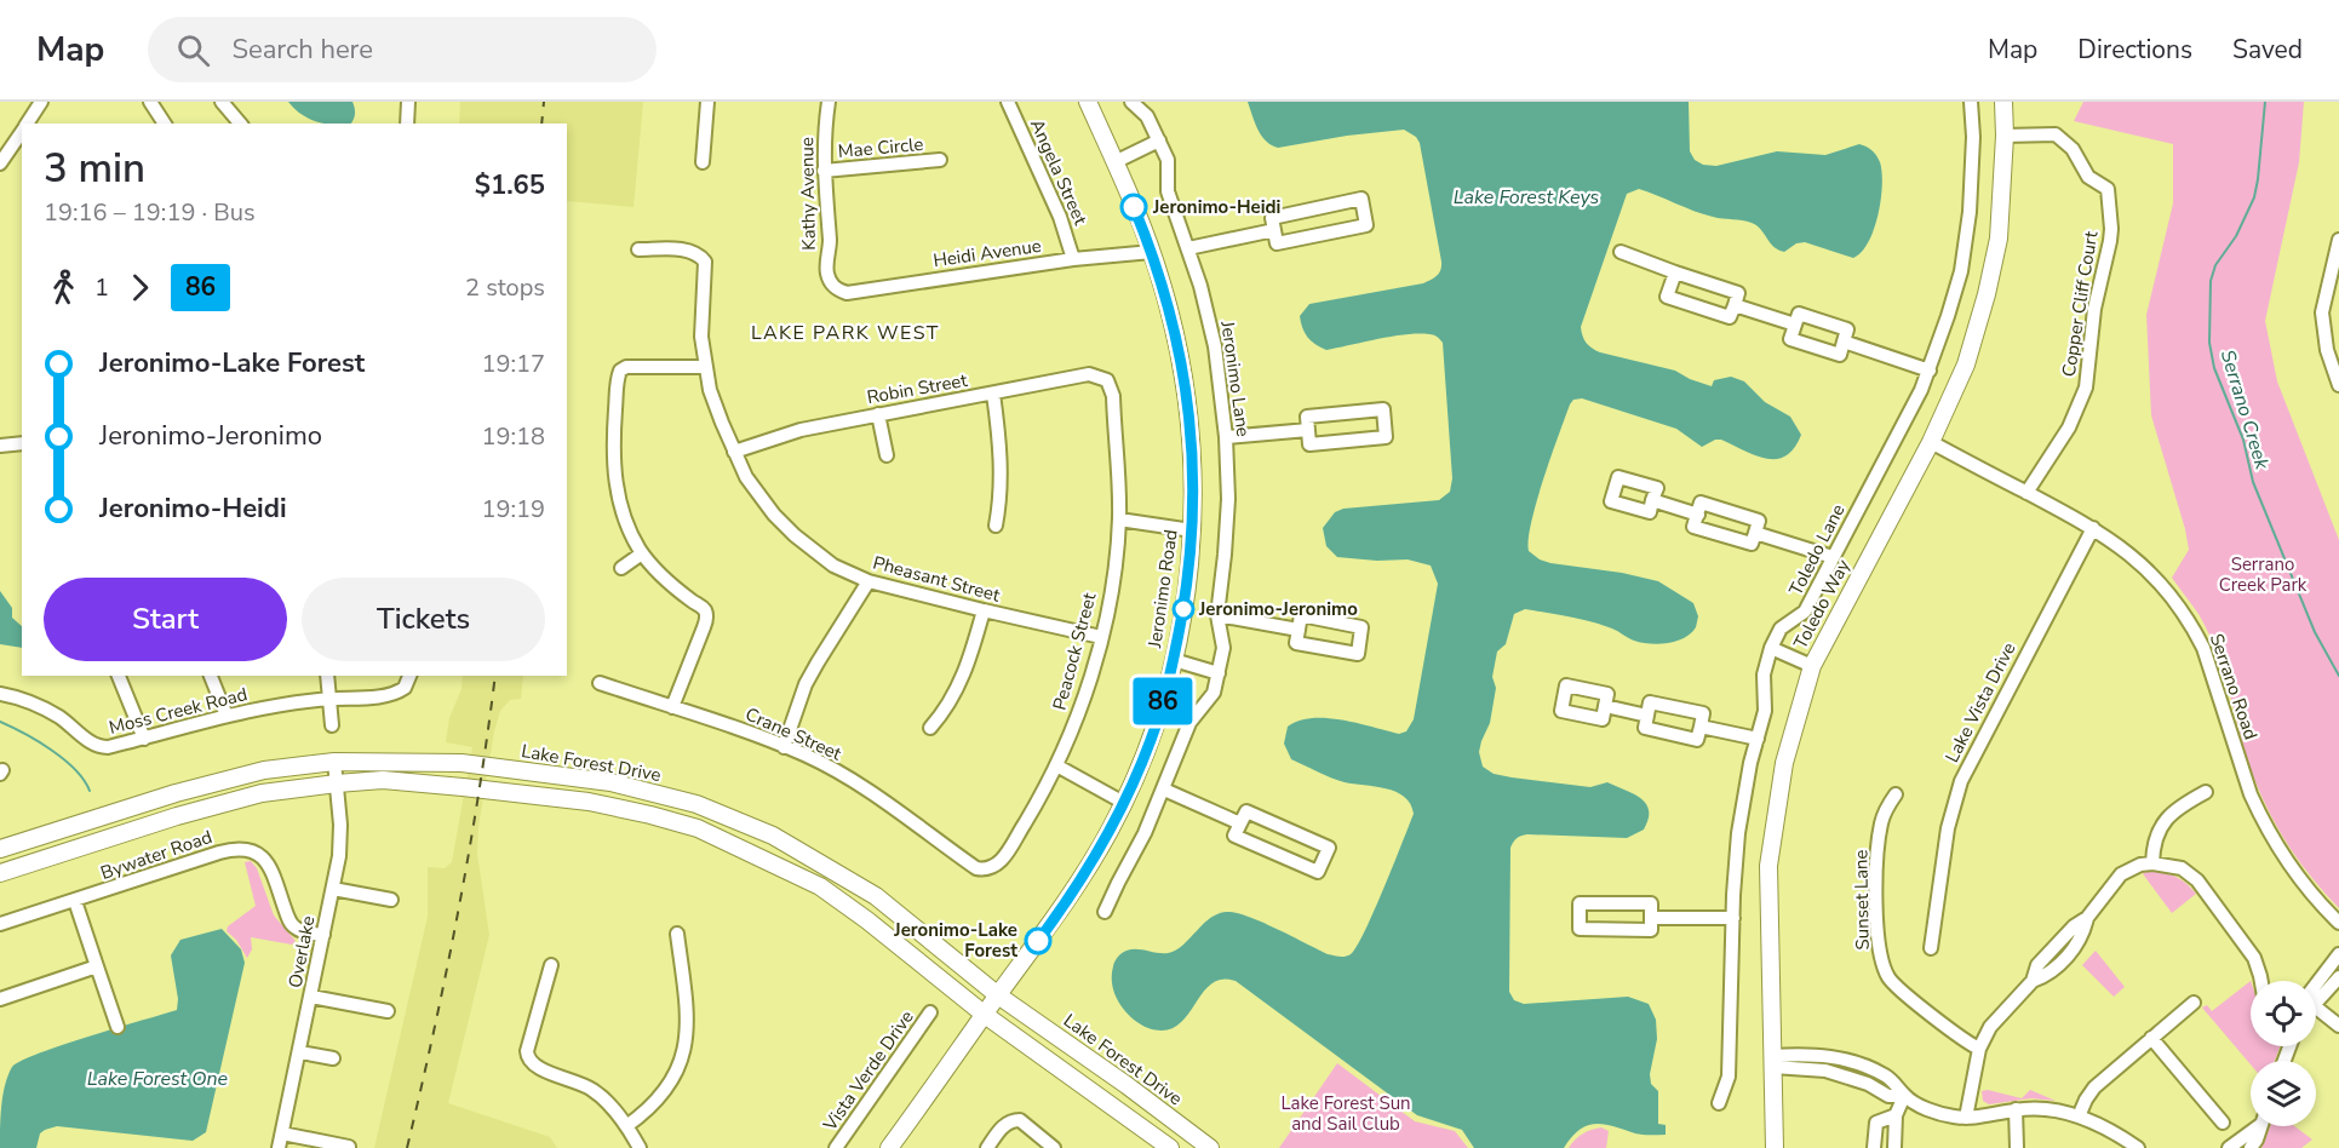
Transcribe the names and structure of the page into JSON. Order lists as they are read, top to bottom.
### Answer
{
  "streets": {
    "main road": ["Jeronimo Road", "Toledo Way", "Lake Forest Drive"],
    "street": [
      "Mae Circle",
      "Angela Street",
      "Kathy Avenue",
      "Heidi Avenue",
      "Copper Cliff Court",
      "Jeronimo Lane",
      "Robin Street",
      "Toledo Lane",
      "Pheasant Street",
      "Peacock Street",
      "Serrano Road",
      "Lake Vista Drive",
      "Moss Creek Road",
      "Crane Street",
      "Bywater Road",
      "Sunset Lane",
      "Overlake",
      "Vista Verde Drive"
    ]
  },
  "crossings": [
    ["Mae Circle", "Kathy Avenue"],
    ["Angela Street", "Heidi Avenue"],
    ["Kathy Avenue", "Heidi Avenue"],
    ["Heidi Avenue", "Jeronimo Road"],
    ["Copper Cliff Court", "Toledo Way"],
    ["Copper Cliff Court", "Serrano Road"],
    ["Robin Street", "Pheasant Street"],
    ["Robin Street", "Peacock Street"],
    ["Pheasant Street", "Peacock Street"],
    ["Jeronimo Road", "Lake Forest Drive"],
    ["Toledo Way", "Serrano Road"],
    ["Peacock Street", "Crane Street"],
    ["Serrano Road", "Lake Vista Drive"],
    ["Lake Forest Drive", "Overlake"],
    ["Bywater Road", "Overlake"]
  ],
  "districts": ["LAKE PARK WEST"],
  "water": ["Lake Forest Keys", "Serrano Creek", "Lake Forest One"],
  "parks": ["Serrano Creek Park", "Lake Forest Sun and Sail Club"],
  "places": ["Jeronimo-Heidi", "Jeronimo-Jeronimo", "Jeronimo-Lake Forest"],
  "lines": ["bus line 86"],
  "page": {
    "header": "Map",
    "search": "Search here",
    "nav": ["Map", "Directions", "Saved"],
    "on_map": "86",
    "heading": ["3 min", "19:16 – 19:19 · Bus", "$1.65"],
    "legs": ["1", "86", "2 stops"],
    "list": [
      {
        "name": "Jeronimo-Lake Forest",
        "value": "19:17"
      },
      {
        "name": "Jeronimo-Jeronimo",
        "value": "19:18"
      },
      {
        "name": "Jeronimo-Heidi",
        "value": "19:19"
      }
    ],
    "buttons": ["Start", "Tickets"]
  }
}
